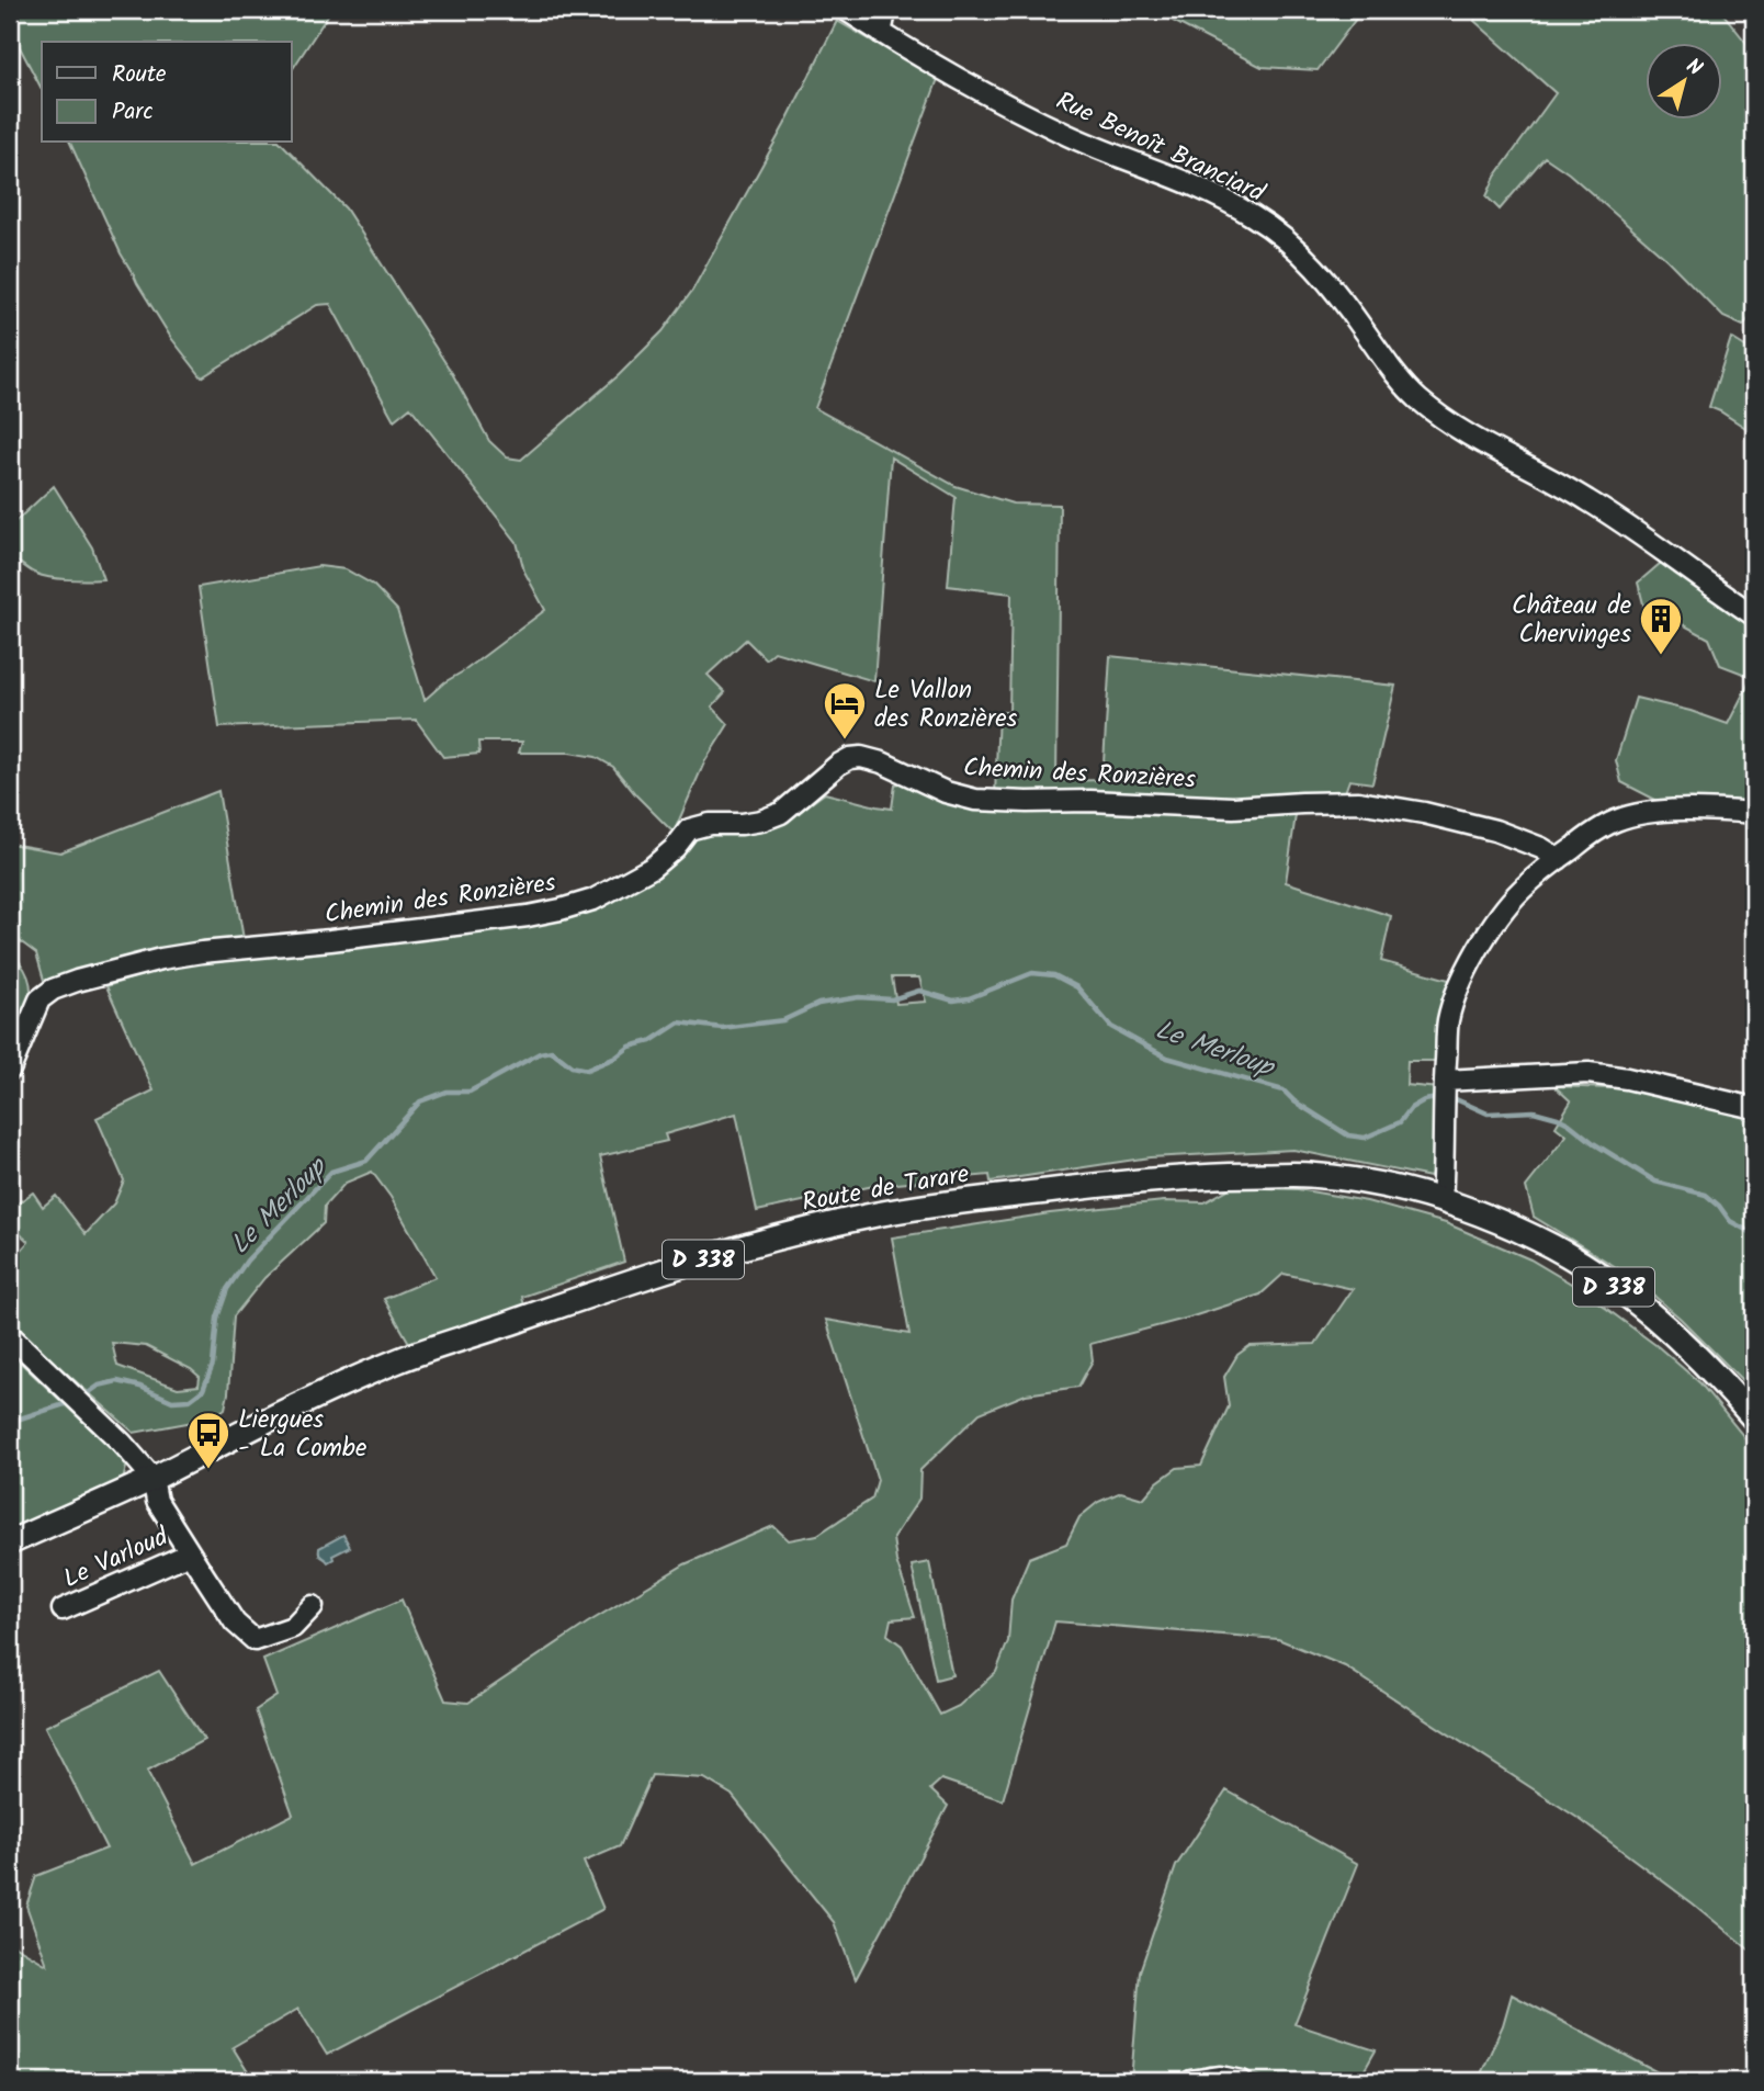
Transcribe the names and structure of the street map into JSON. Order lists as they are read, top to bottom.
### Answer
{
  "streets": {
    "main road": ["Route de Tarare", "D 338"],
    "street": ["Rue Benoît Branciard", "Chemin des Ronzières", "Le Varloud"]
  },
  "water": ["Le Merloup"],
  "places": {
    "building": ["Château de Chervinges"],
    "hotel": ["Le Vallon des Ronzières"],
    "bus stop": ["Liergues - La Combe"]
  },
  "legend": ["Route", "Parc"],
  "north": "top right"
}
